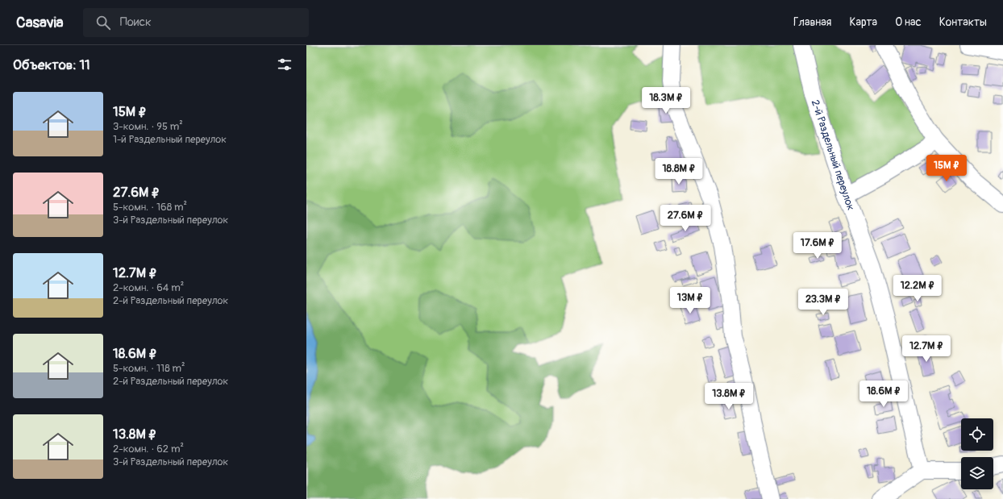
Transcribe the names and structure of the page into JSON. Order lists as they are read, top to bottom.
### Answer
{
  "streets": {
    "street": ["2-й Раздельный переулок"]
  },
  "page": {
    "header": "Casavia",
    "search": "Поиск",
    "nav": [
      "Главная",
      "Карта",
      "О нас",
      "Контакты"
    ],
    "heading": "Объектов: 11",
    "list": [
      {
        "name": "15M ₽",
        "note": "3-комн. · 95 m² · 1-й Раздельный переулок"
      },
      {
        "name": "27.6M ₽",
        "note": "5-комн. · 168 m² · 3-й Раздельный переулок"
      },
      {
        "name": "12.7M ₽",
        "note": "2-комн. · 64 m² · 2-й Раздельный переулок"
      },
      {
        "name": "18.6M ₽",
        "note": "5-комн. · 118 m² · 2-й Раздельный переулок"
      },
      {
        "name": "13.8M ₽",
        "note": "2-комн. · 62 m² · 3-й Раздельный переулок"
      }
    ],
    "price": [
      "18.3M ₽",
      "15M ₽",
      "18.8M ₽",
      "27.6M ₽",
      "17.6M ₽",
      "12.2M ₽",
      "13M ₽",
      "23.3M ₽",
      "12.7M ₽",
      "18.6M ₽",
      "13.8M ₽"
    ]
  }
}
